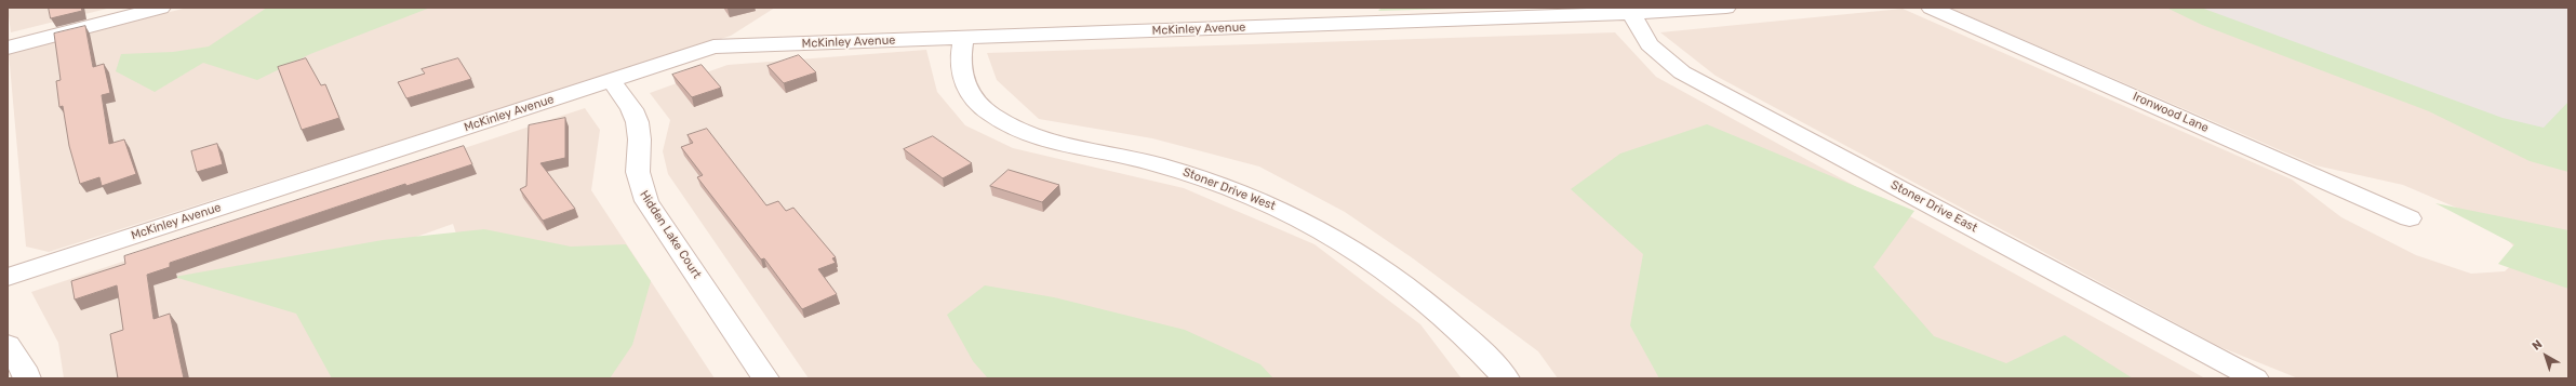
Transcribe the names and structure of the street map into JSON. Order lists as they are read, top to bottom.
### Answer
{
  "streets": {
    "street": [
      "McKinley Avenue",
      "Ironwood Lane",
      "Stoner Drive West",
      "Stoner Drive East",
      "Hidden Lake Court"
    ]
  },
  "crossings": [
    ["McKinley Avenue", "Stoner Drive West"],
    ["McKinley Avenue", "Stoner Drive East"],
    ["McKinley Avenue", "Hidden Lake Court"]
  ],
  "north": "top left"
}
